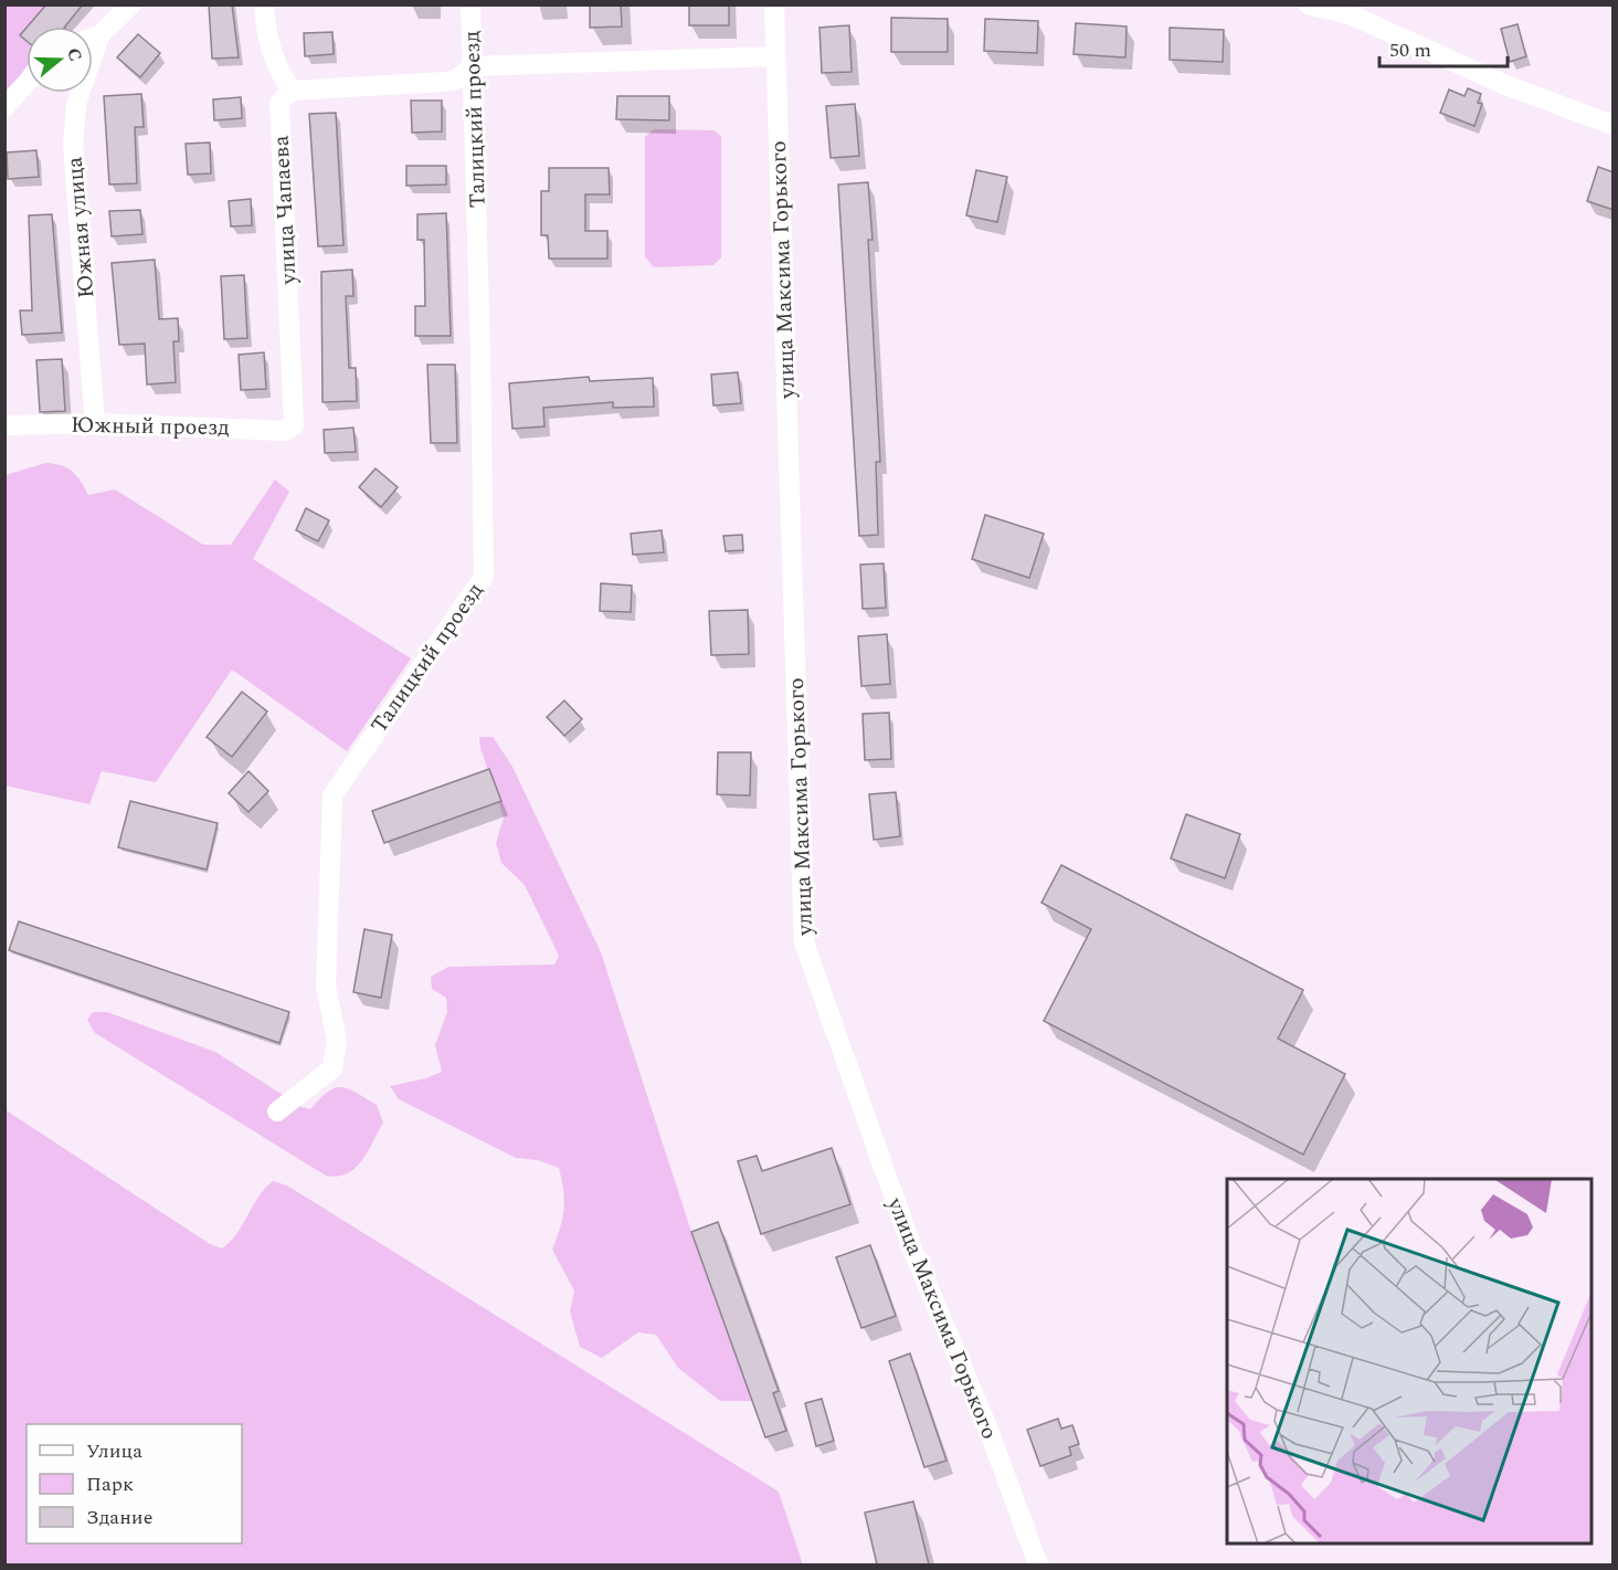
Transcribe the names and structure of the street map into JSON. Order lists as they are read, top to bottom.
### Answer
{
  "streets": {
    "street": [
      "Талицкий проезд",
      "улица Чапаева",
      "Южная улица",
      "улица Максима Горького",
      "Южный проезд"
    ]
  },
  "crossings": [
    ["улица Чапаева", "Южный проезд"],
    ["Южная улица", "Южный проезд"]
  ],
  "legend": ["Улица", "Парк", "Здание"],
  "scale_bar": "50 m",
  "north": "right"
}
